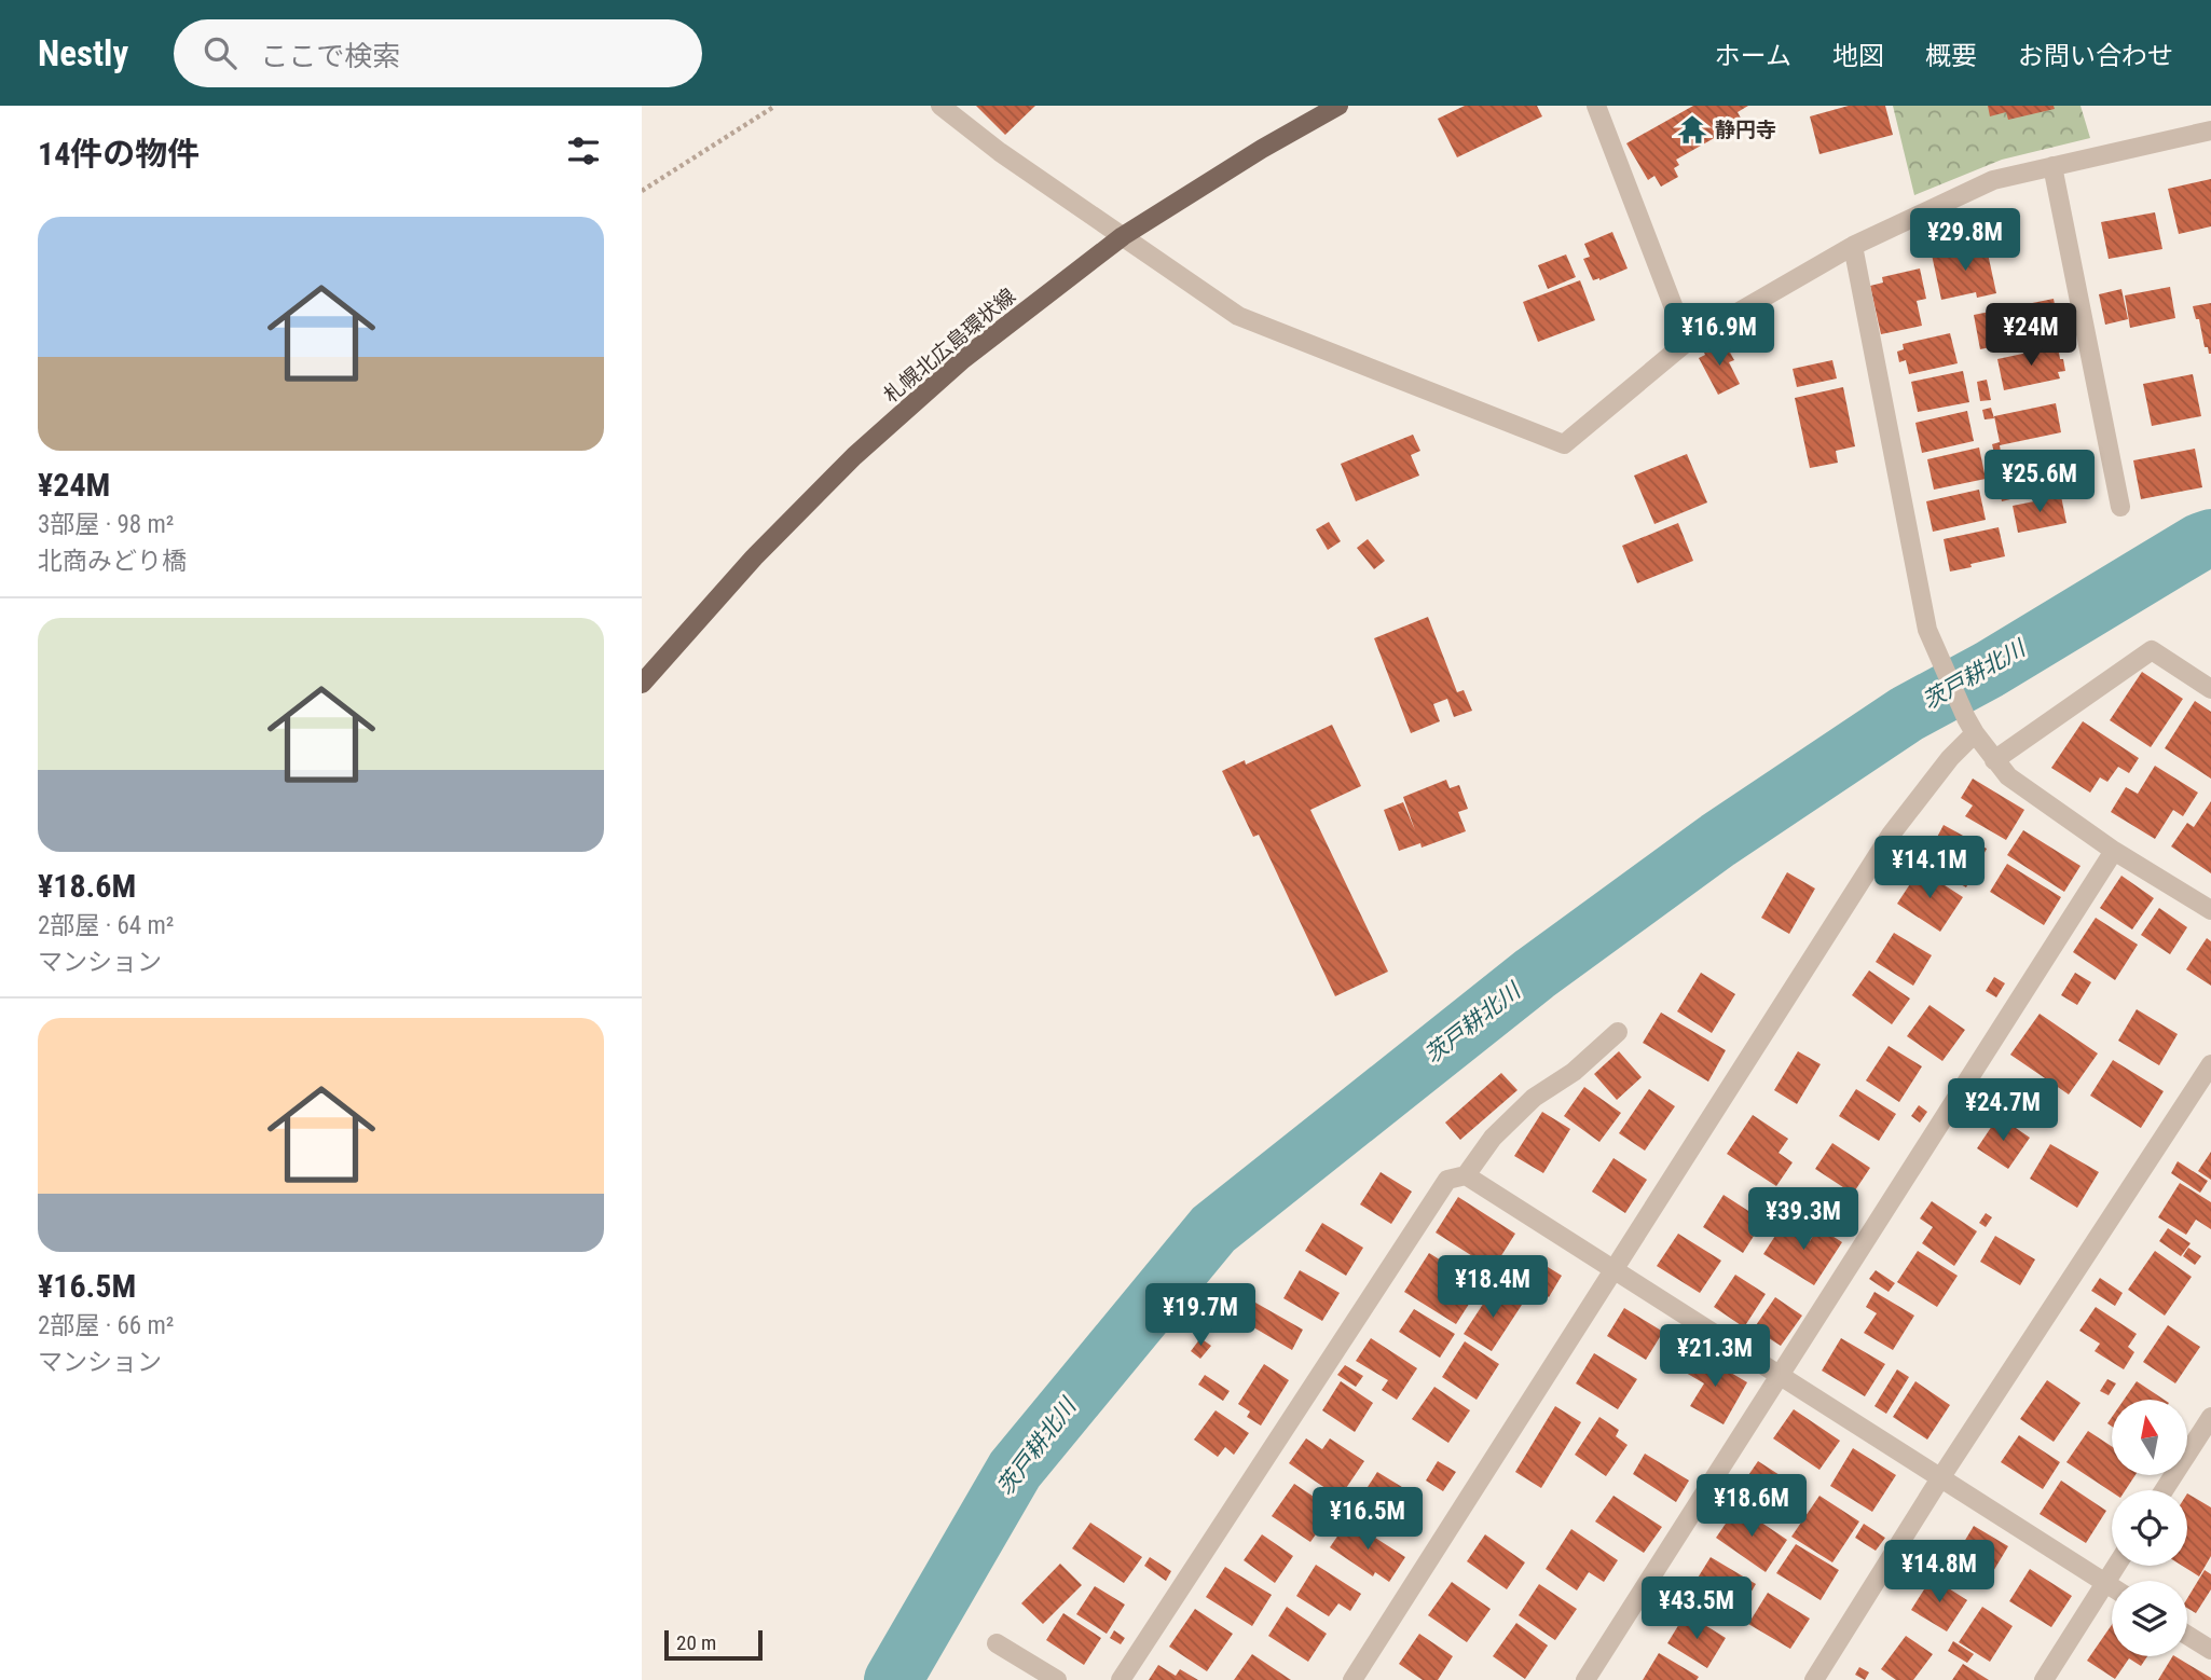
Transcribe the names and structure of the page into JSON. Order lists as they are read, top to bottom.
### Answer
{
  "streets": {
    "main road": ["札幌北広島環状線"]
  },
  "water": ["茨戸耕北川"],
  "places": {
    "temple": ["静円寺"]
  },
  "scale_bar": "20 m",
  "north": "top",
  "page": {
    "header": "Nestly",
    "search": "ここで検索",
    "nav": [
      "ホーム",
      "地図",
      "概要",
      "お問い合わせ"
    ],
    "heading": "14件の物件",
    "list": [
      {
        "name": "¥24M",
        "note": "3部屋 · 98 m² · 北商みどり橋"
      },
      {
        "name": "¥18.6M",
        "note": "2部屋 · 64 m² · マンション"
      },
      {
        "name": "¥16.5M",
        "note": "2部屋 · 66 m² · マンション"
      }
    ],
    "price": [
      "¥29.8M",
      "¥16.9M",
      "¥24M",
      "¥25.6M",
      "¥14.1M",
      "¥24.7M",
      "¥39.3M",
      "¥18.4M",
      "¥19.7M",
      "¥21.3M",
      "¥18.6M",
      "¥16.5M",
      "¥14.8M",
      "¥43.5M"
    ],
    "scale": "20 m"
  }
}
